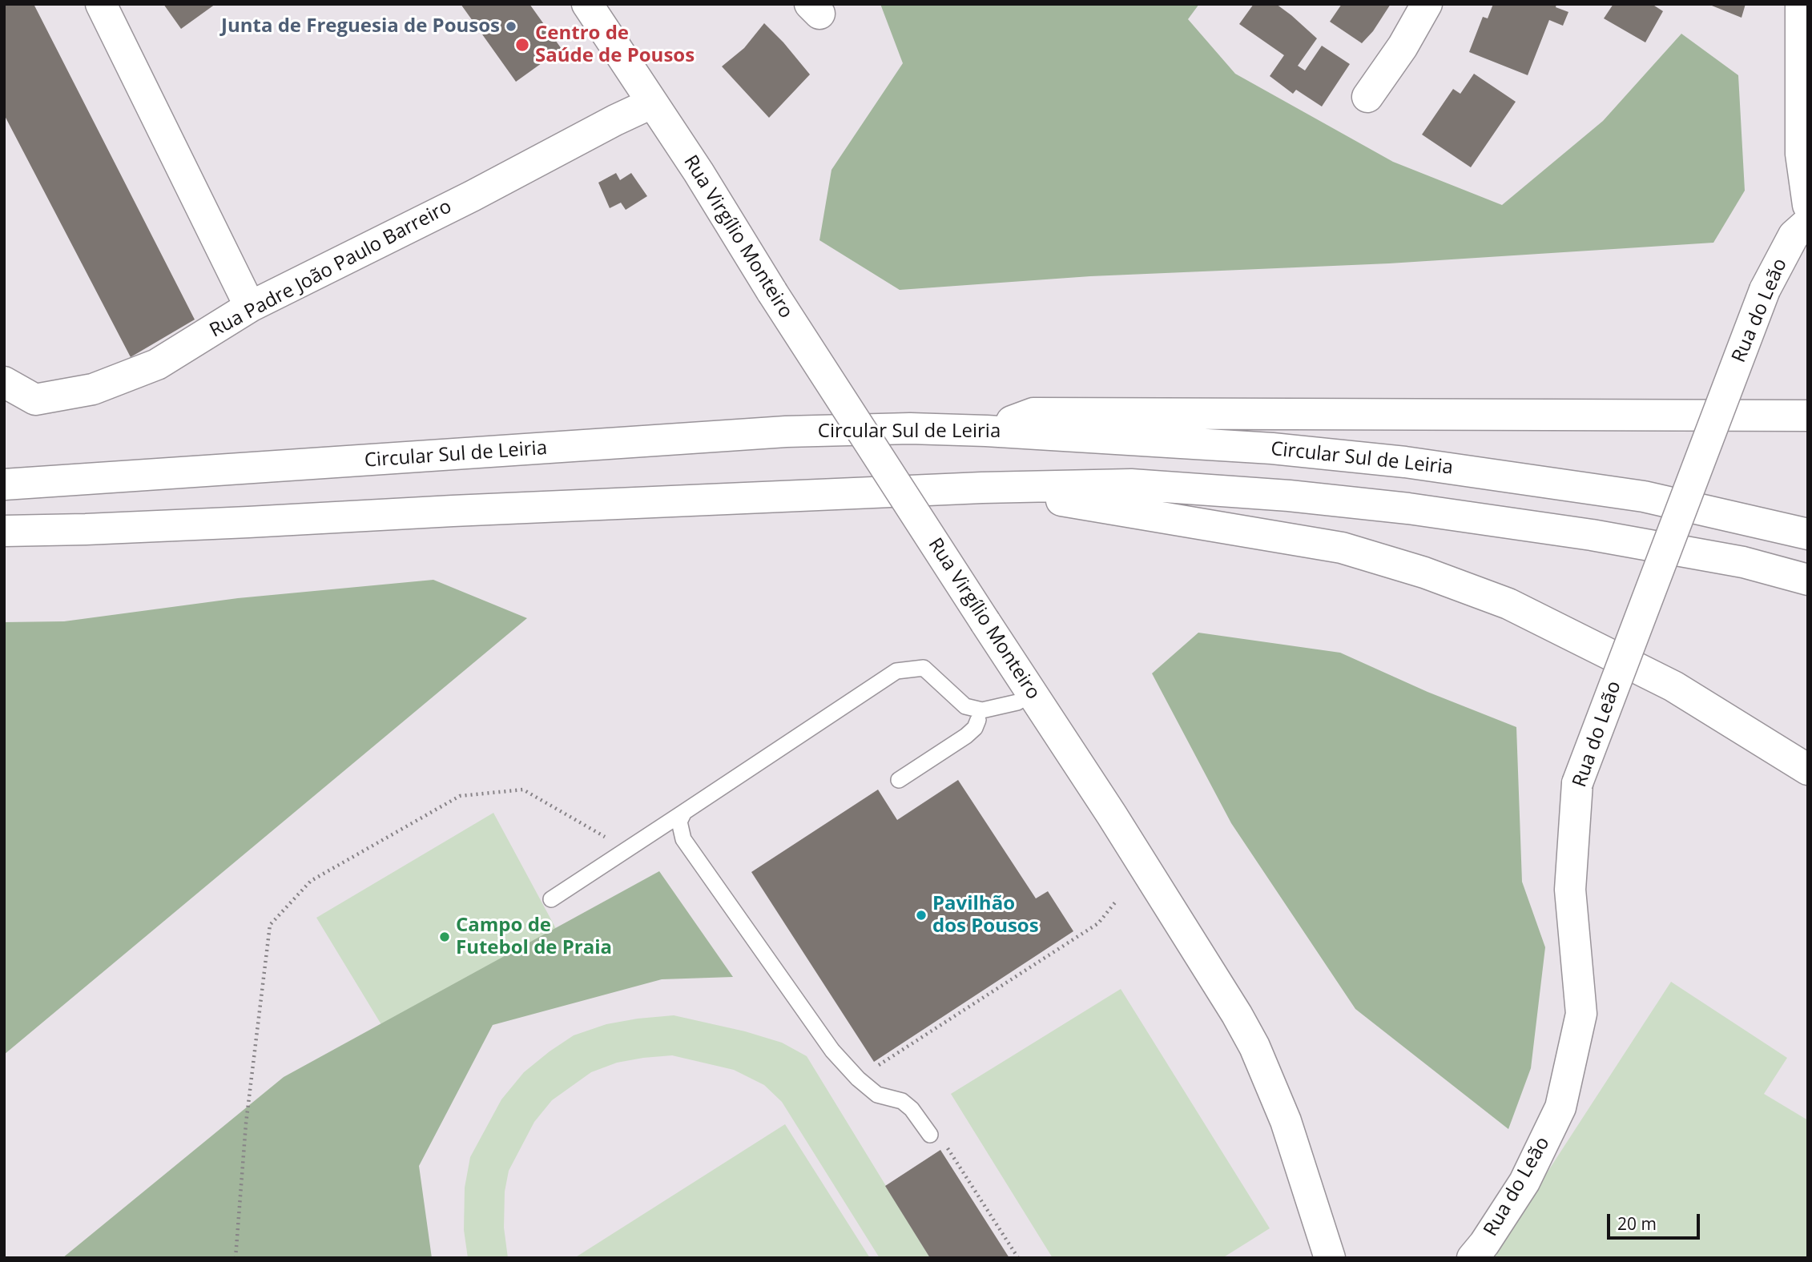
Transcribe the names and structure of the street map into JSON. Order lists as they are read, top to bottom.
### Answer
{
  "streets": {
    "main road": [
      "Rua Virgílio Monteiro",
      "Rua Padre João Paulo Barreiro",
      "Rua do Leão",
      "Circular Sul de Leiria"
    ]
  },
  "crossings": [
    ["Rua Virgílio Monteiro", "Rua Padre João Paulo Barreiro"]
  ],
  "places": [
    "Junta de Freguesia de Pousos",
    "Centro de Saúde de Pousos",
    "Pavilhão dos Pousos",
    "Campo de Futebol de Praia"
  ],
  "scale_bar": "20 m"
}
